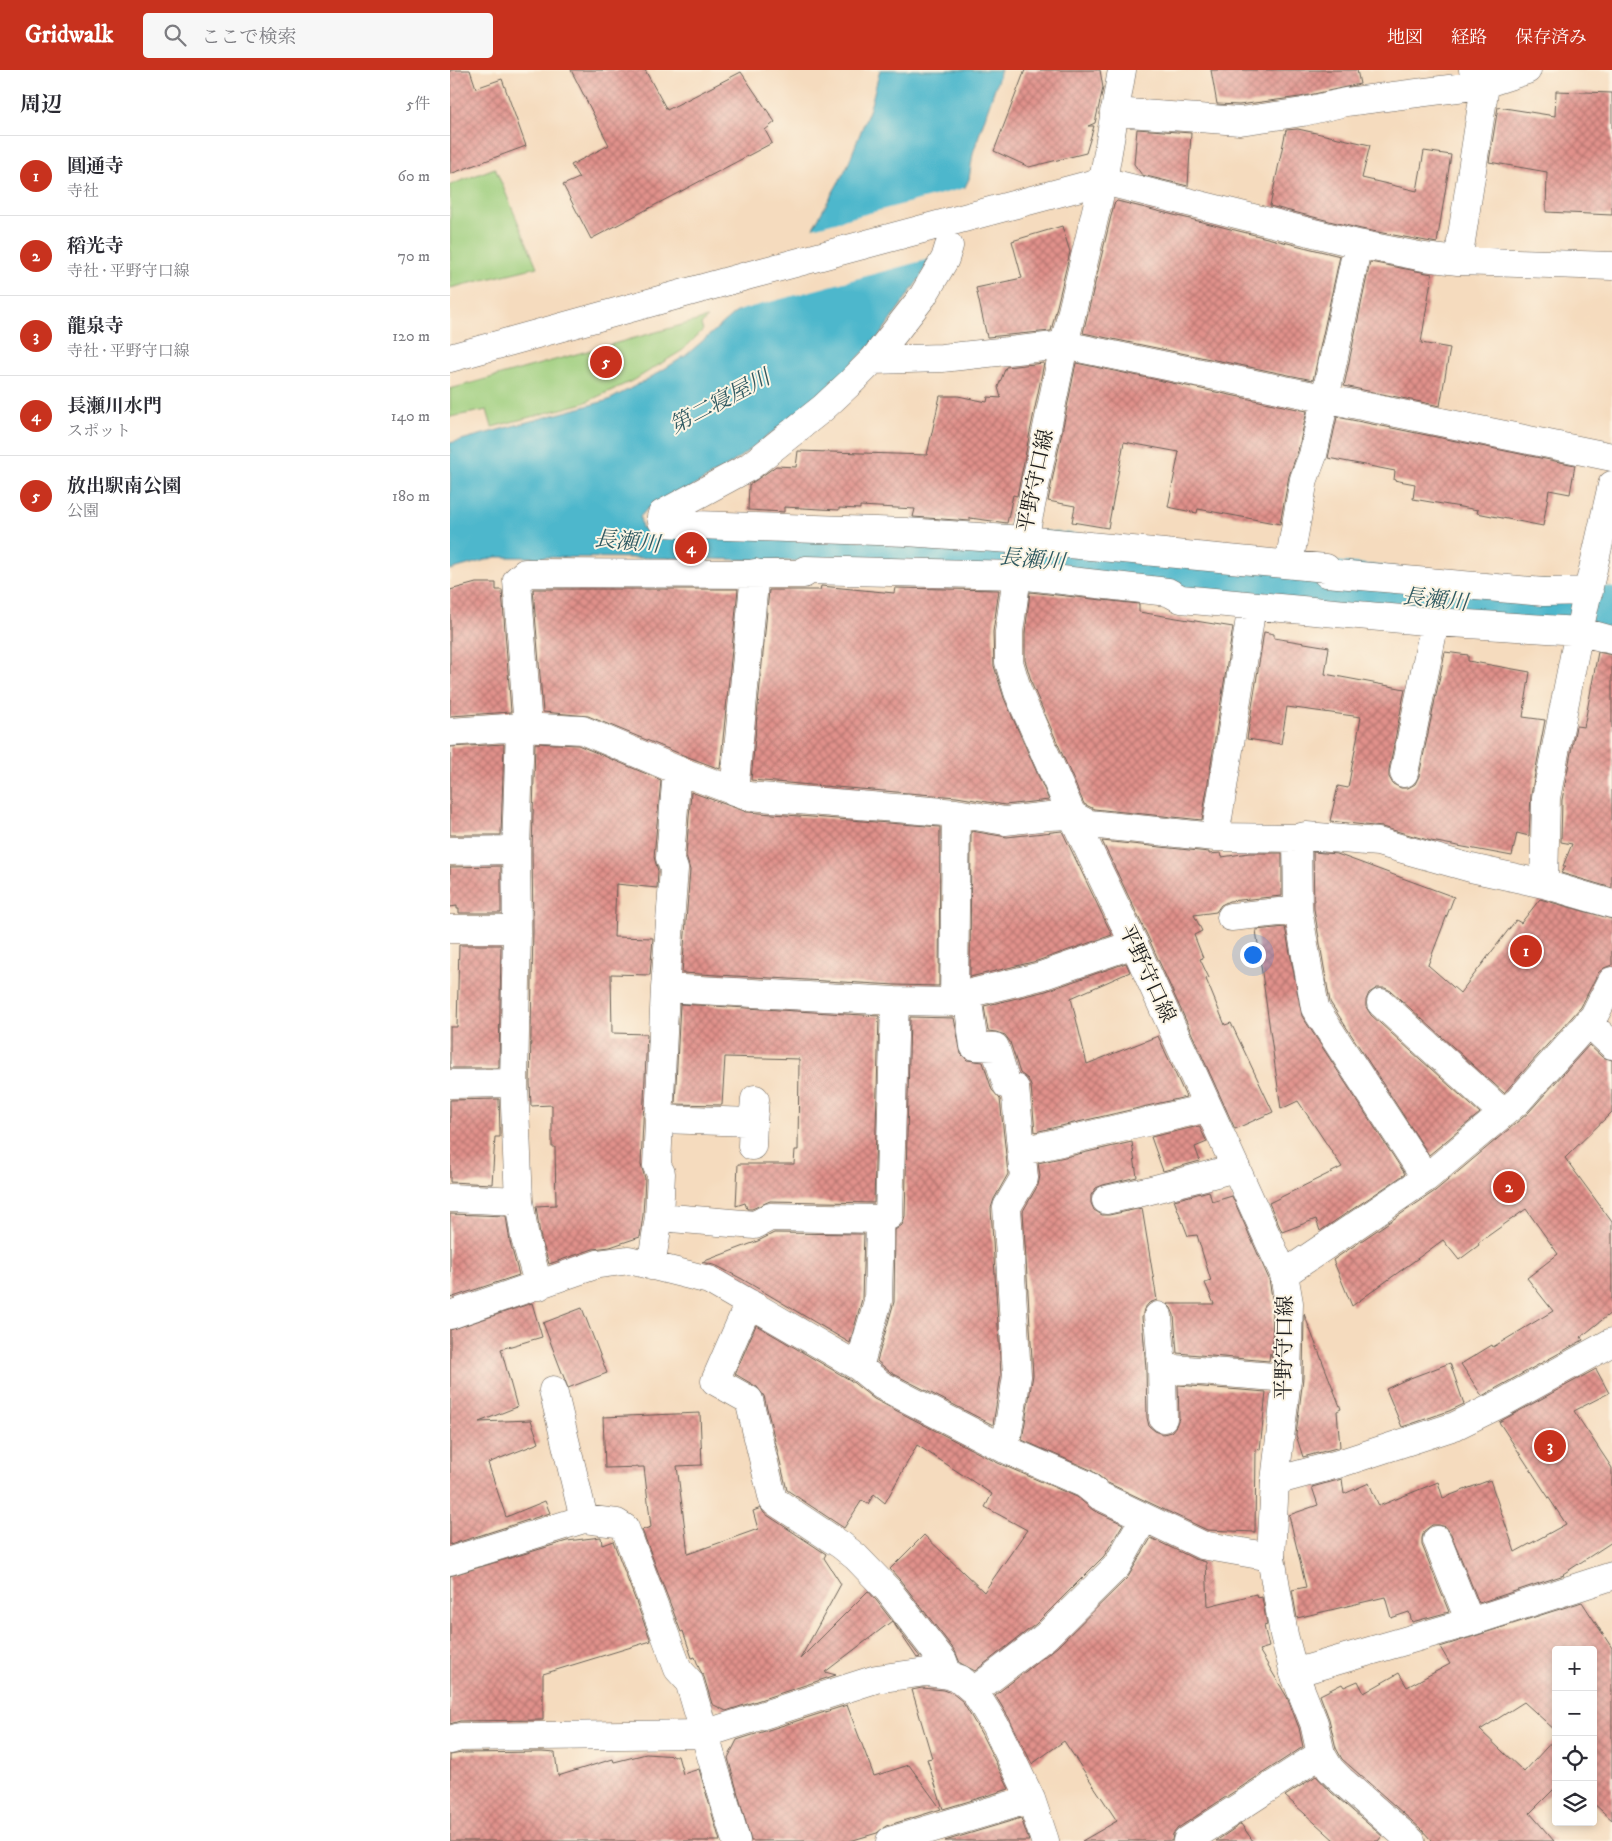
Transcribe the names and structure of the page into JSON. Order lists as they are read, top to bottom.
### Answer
{
  "streets": {
    "street": ["平野守口線"]
  },
  "water": ["第二寝屋川", "長瀬川"],
  "page": {
    "header": "Gridwalk",
    "search": "ここで検索",
    "nav": ["地図", "経路", "保存済み"],
    "heading": ["周辺", "5件"],
    "list": [
      {
        "mark": "1",
        "name": "圓通寺",
        "note": "寺社",
        "value": "60 m"
      },
      {
        "mark": "2",
        "name": "稻光寺",
        "note": "寺社 · 平野守口線",
        "value": "70 m"
      },
      {
        "mark": "3",
        "name": "龍泉寺",
        "note": "寺社 · 平野守口線",
        "value": "120 m"
      },
      {
        "mark": "4",
        "name": "長瀬川水門",
        "note": "スポット",
        "value": "140 m"
      },
      {
        "mark": "5",
        "name": "放出駅南公園",
        "note": "公園",
        "value": "180 m"
      }
    ],
    "pins": [
      "5",
      "4",
      "1",
      "2",
      "3"
    ],
    "map_buttons": ["+", "−"]
  }
}
